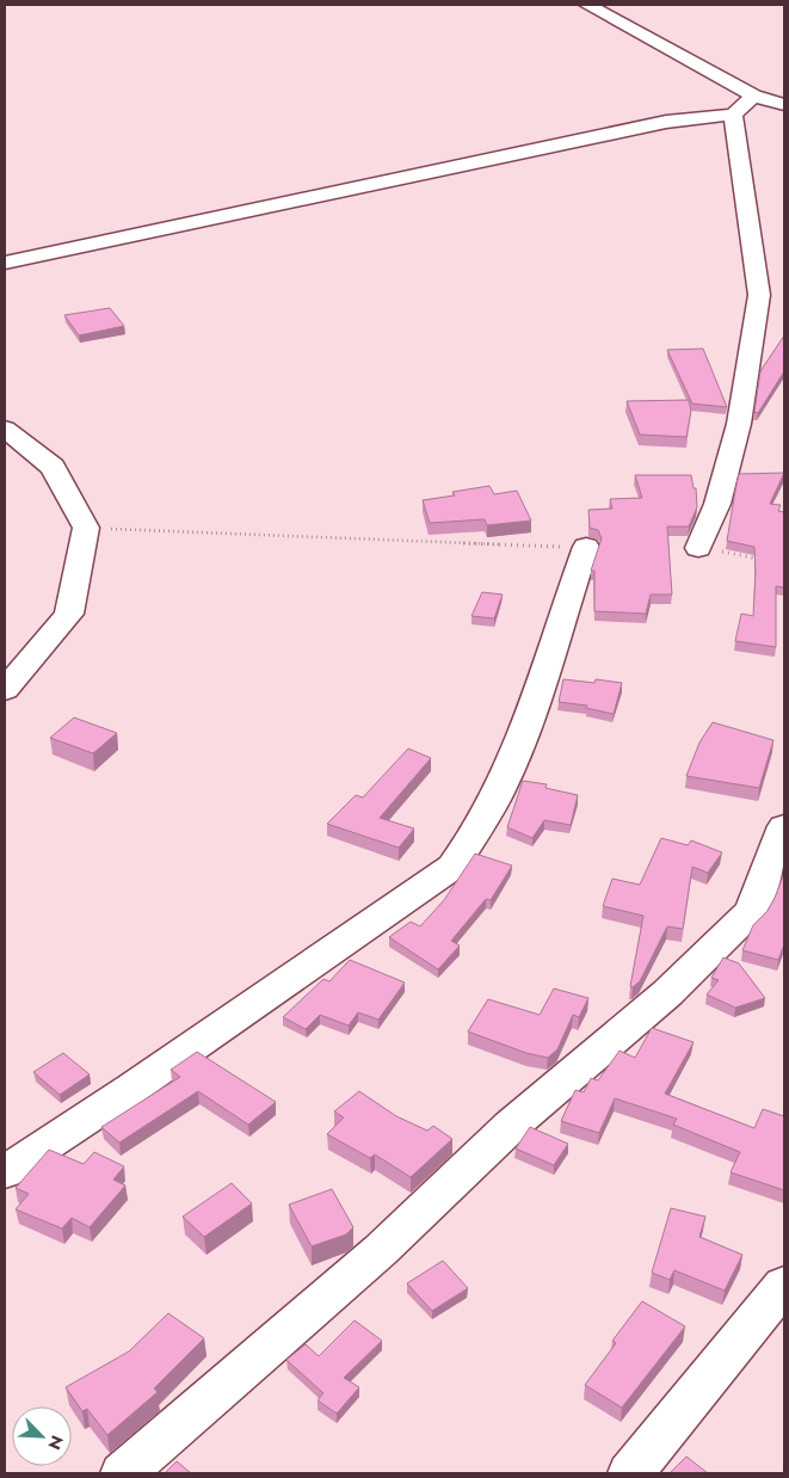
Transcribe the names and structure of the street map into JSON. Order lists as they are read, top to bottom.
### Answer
{
  "north": "bottom right"
}
